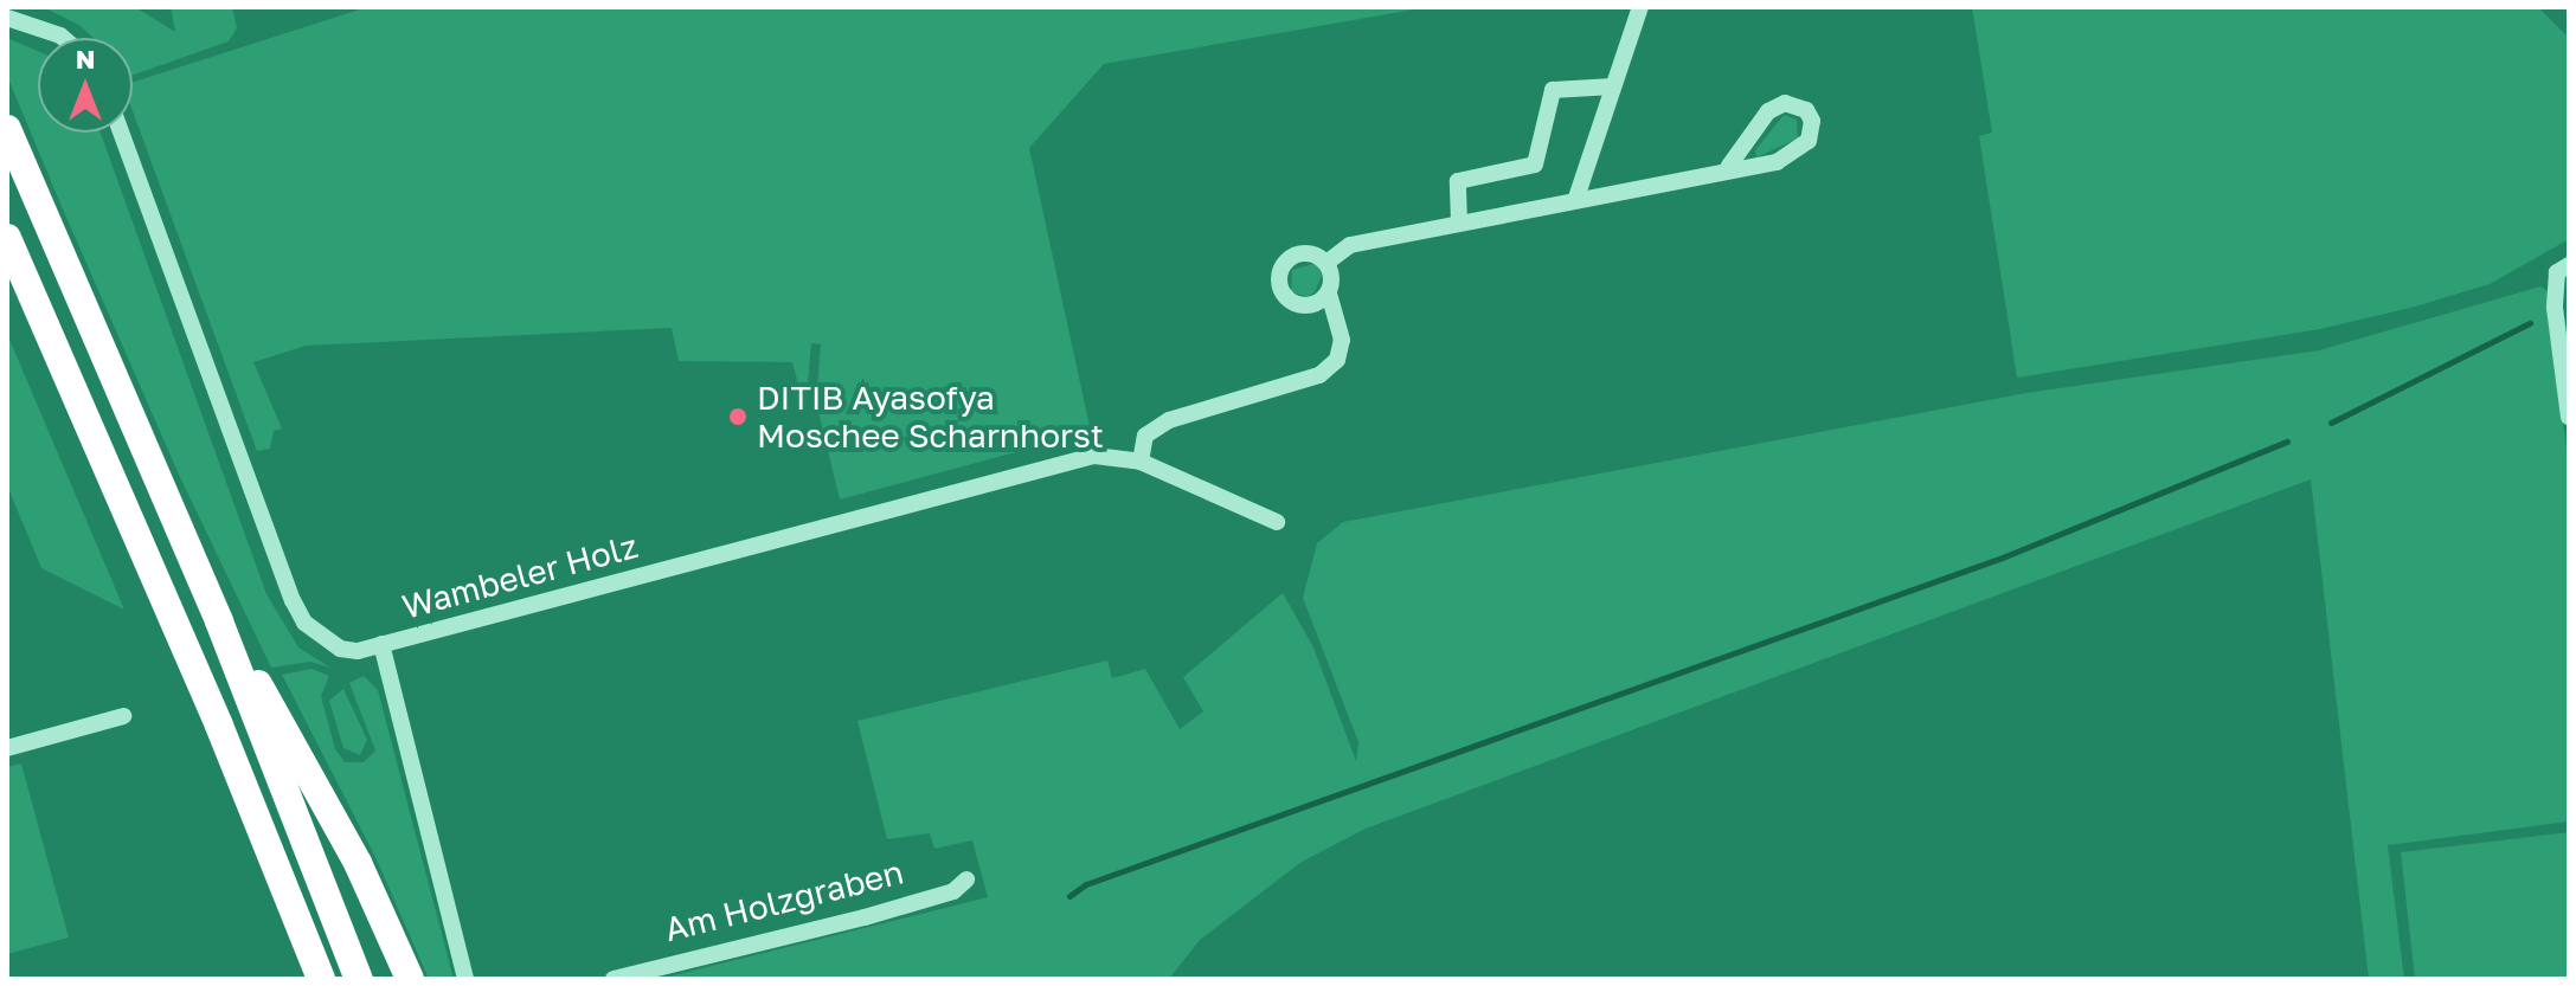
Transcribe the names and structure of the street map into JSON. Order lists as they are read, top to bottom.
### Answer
{
  "streets": {
    "street": ["Wambeler Holz", "Am Holzgraben"]
  },
  "places": ["DITIB Ayasofya Moschee Scharnhorst"],
  "north": "top"
}
